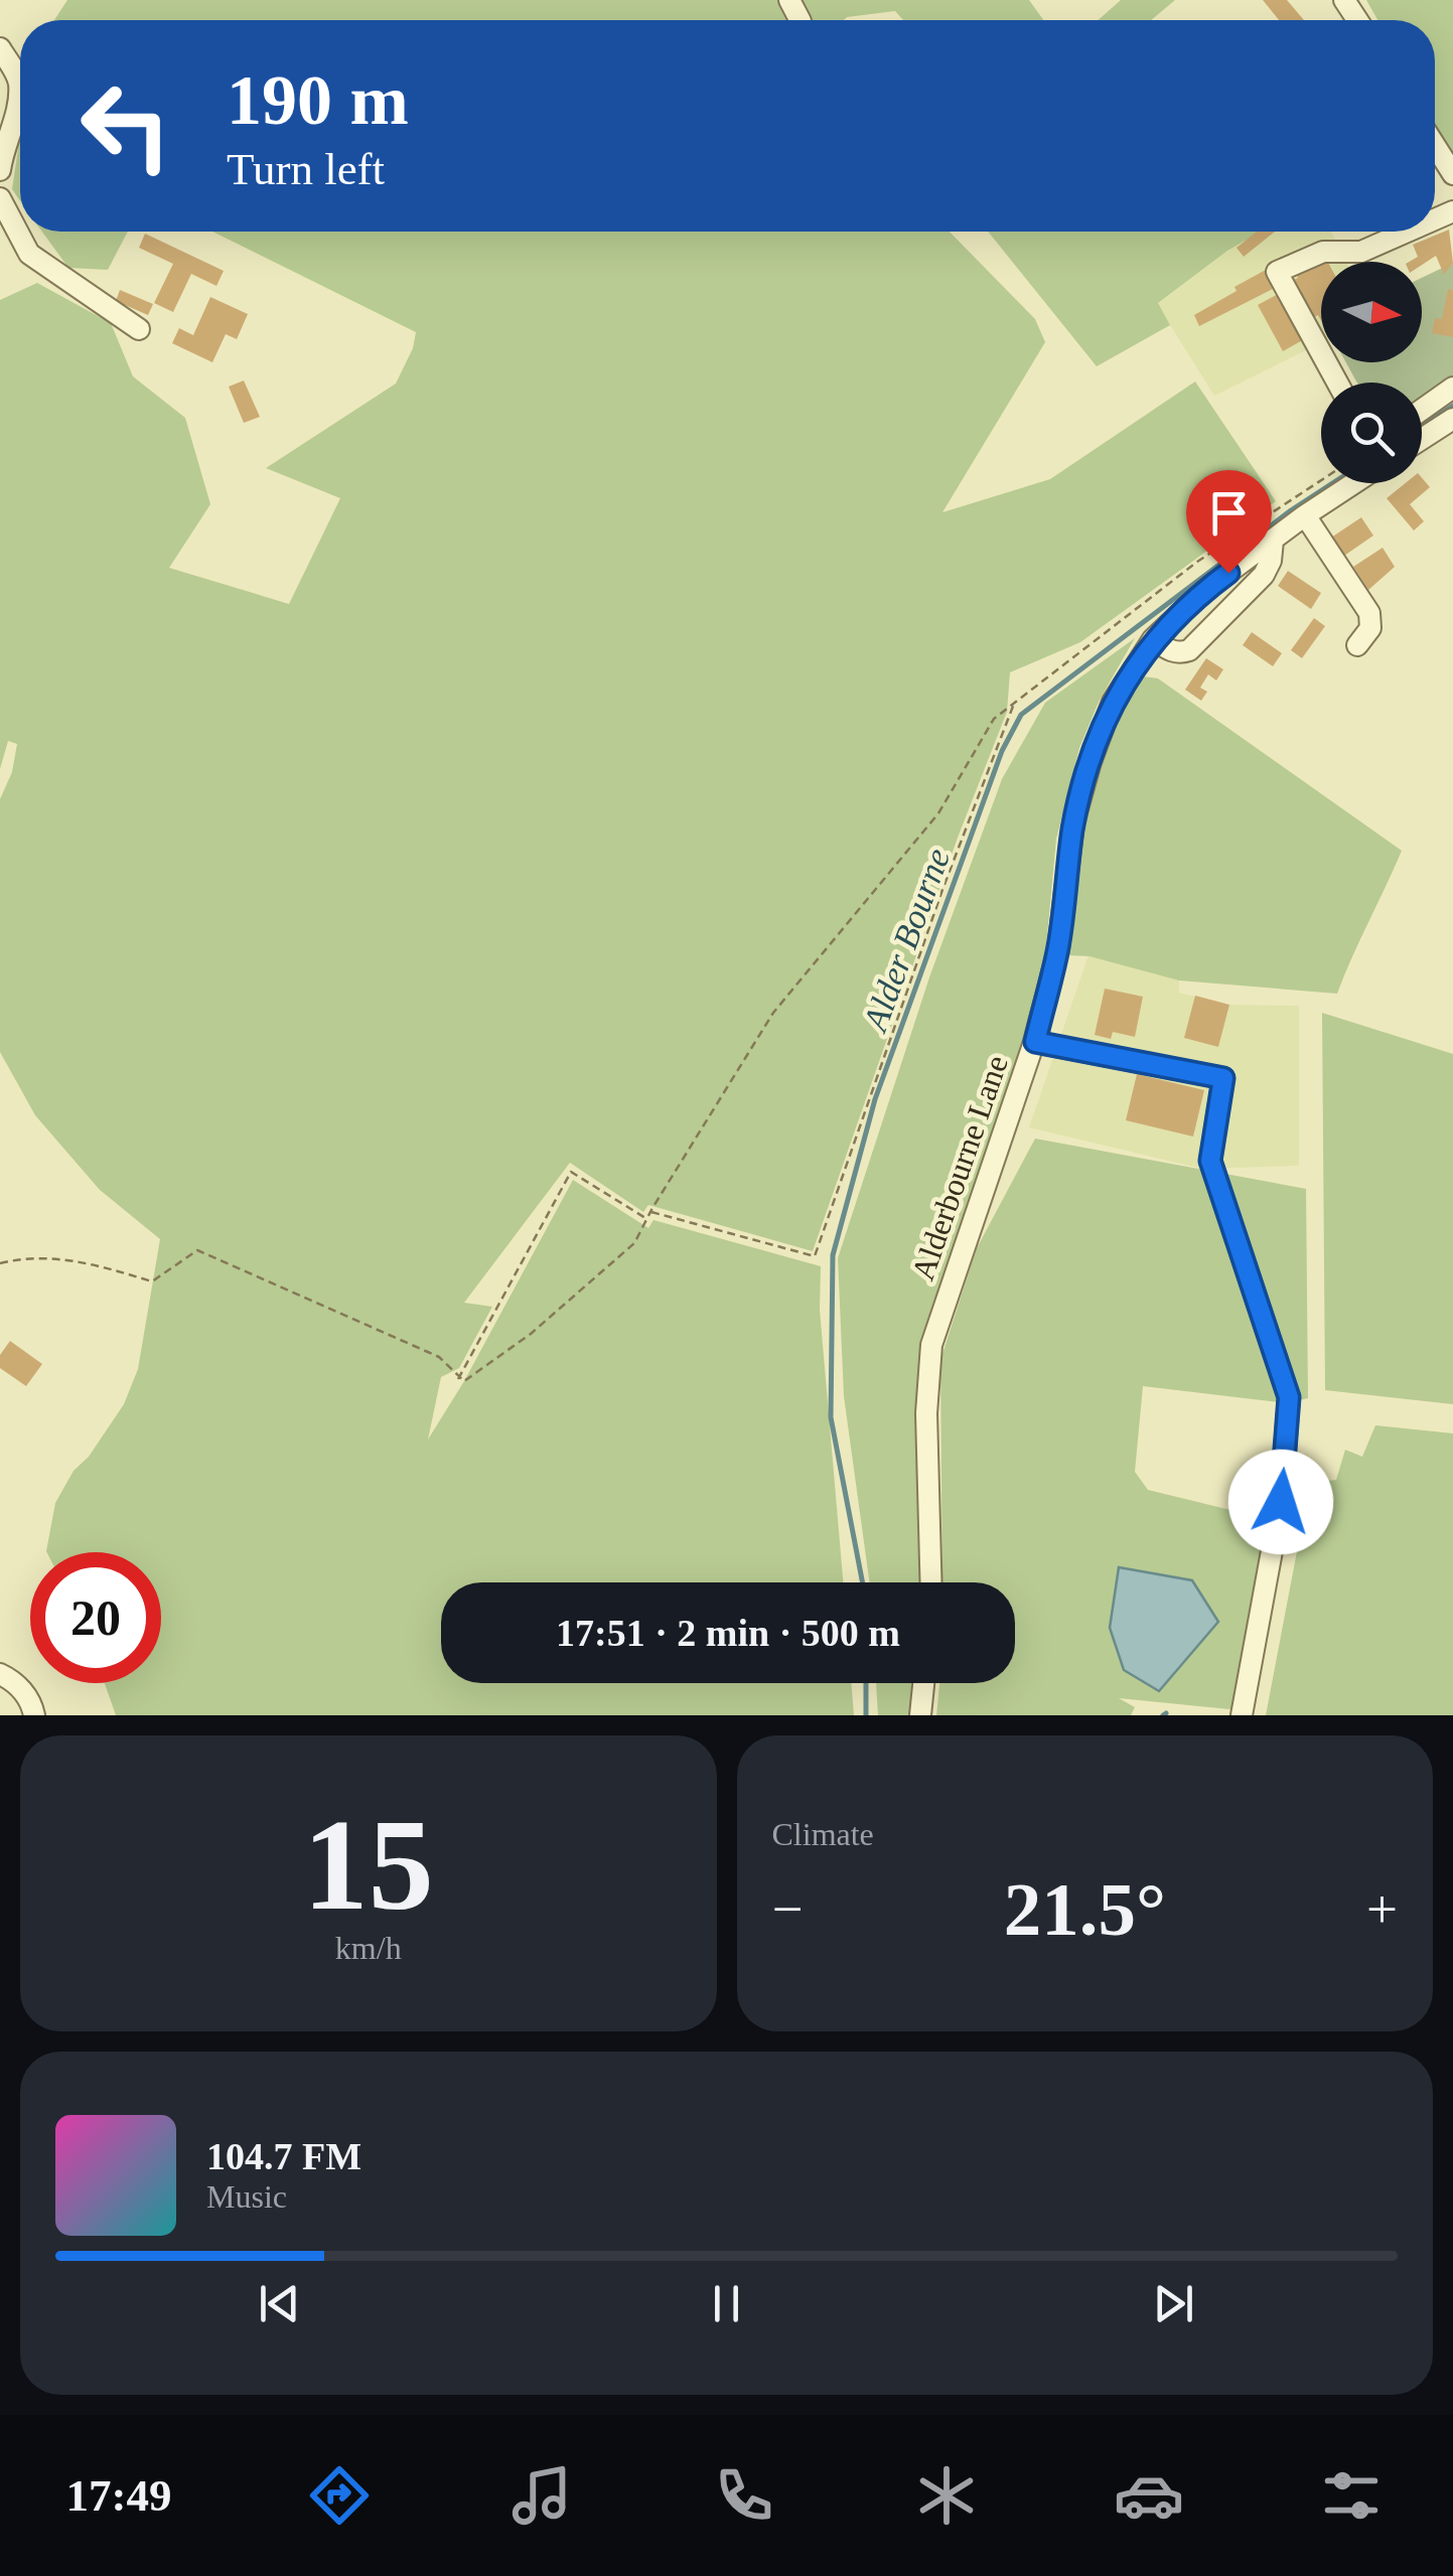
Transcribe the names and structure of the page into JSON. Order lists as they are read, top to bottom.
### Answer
{
  "streets": {
    "street": ["Alderbourne Lane"]
  },
  "water": ["Alder Bourne"],
  "north": "right",
  "page": {
    "turn": ["190 m", "Turn left"],
    "limit": "20",
    "trip": "17:51 · 2 min · 500 m",
    "tile": [
      ["15", "km/h"],
      "Climate"
    ],
    "heat": ["−", "21.5°", "+"],
    "song": ["104.7 FM", "Music"],
    "tabs": "17:49"
  }
}
